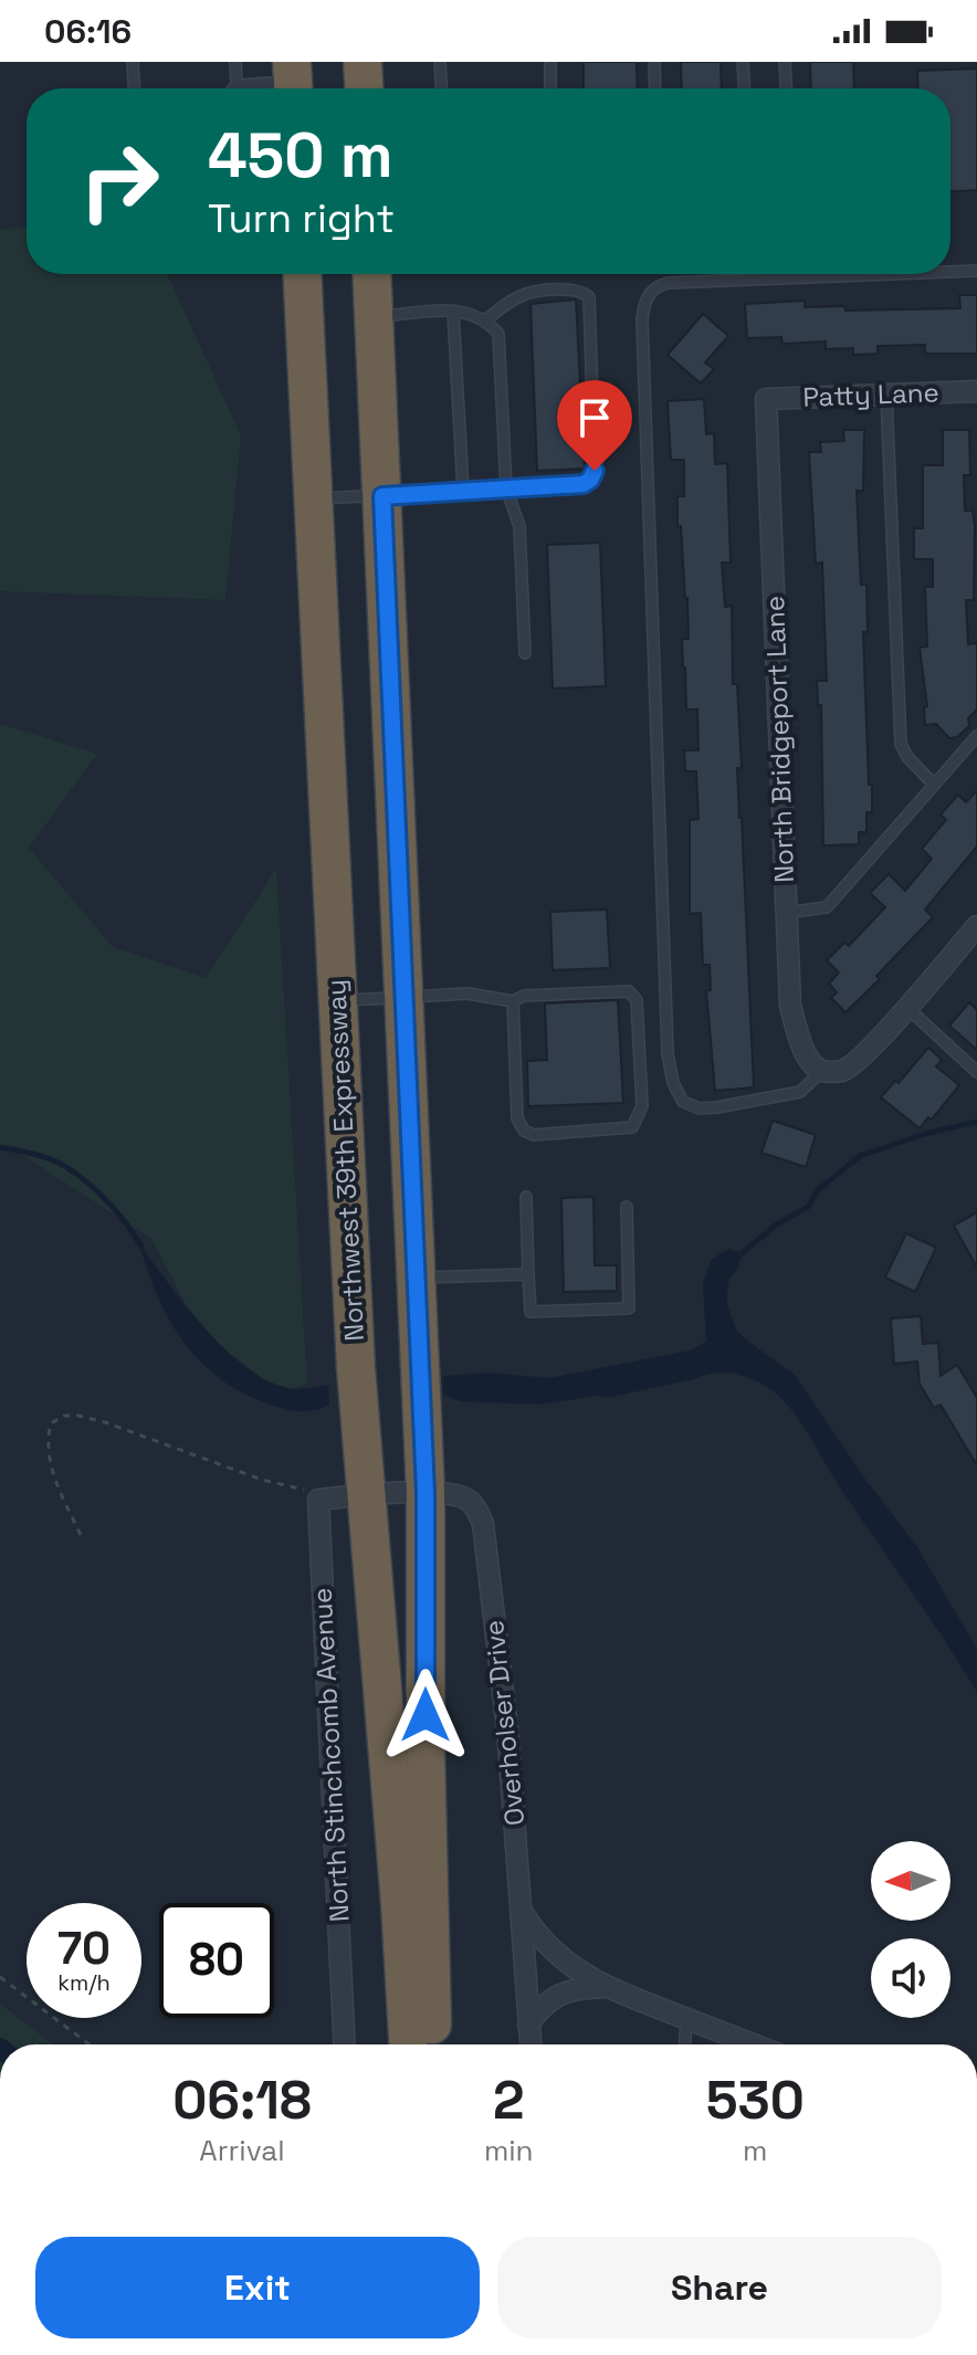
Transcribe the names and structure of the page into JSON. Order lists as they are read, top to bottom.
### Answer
{
  "streets": {
    "highway": ["Northwest 39th Expressway"],
    "street": [
      "Patty Lane",
      "North Bridgeport Lane",
      "Overholser Drive",
      "North Stinchcomb Avenue"
    ]
  },
  "crossings": [
    ["Patty Lane", "North Bridgeport Lane"],
    ["Northwest 39th Expressway", "Overholser Drive"]
  ],
  "north": "left",
  "page": {
    "status": "06:16",
    "turn": ["450 m", "Turn right"],
    "speed": "70 km/h",
    "limit": "80",
    "eta": [
      "06:18",
      "Arrival",
      "2",
      "min",
      "530",
      "m"
    ],
    "buttons": ["Exit", "Share"]
  }
}
